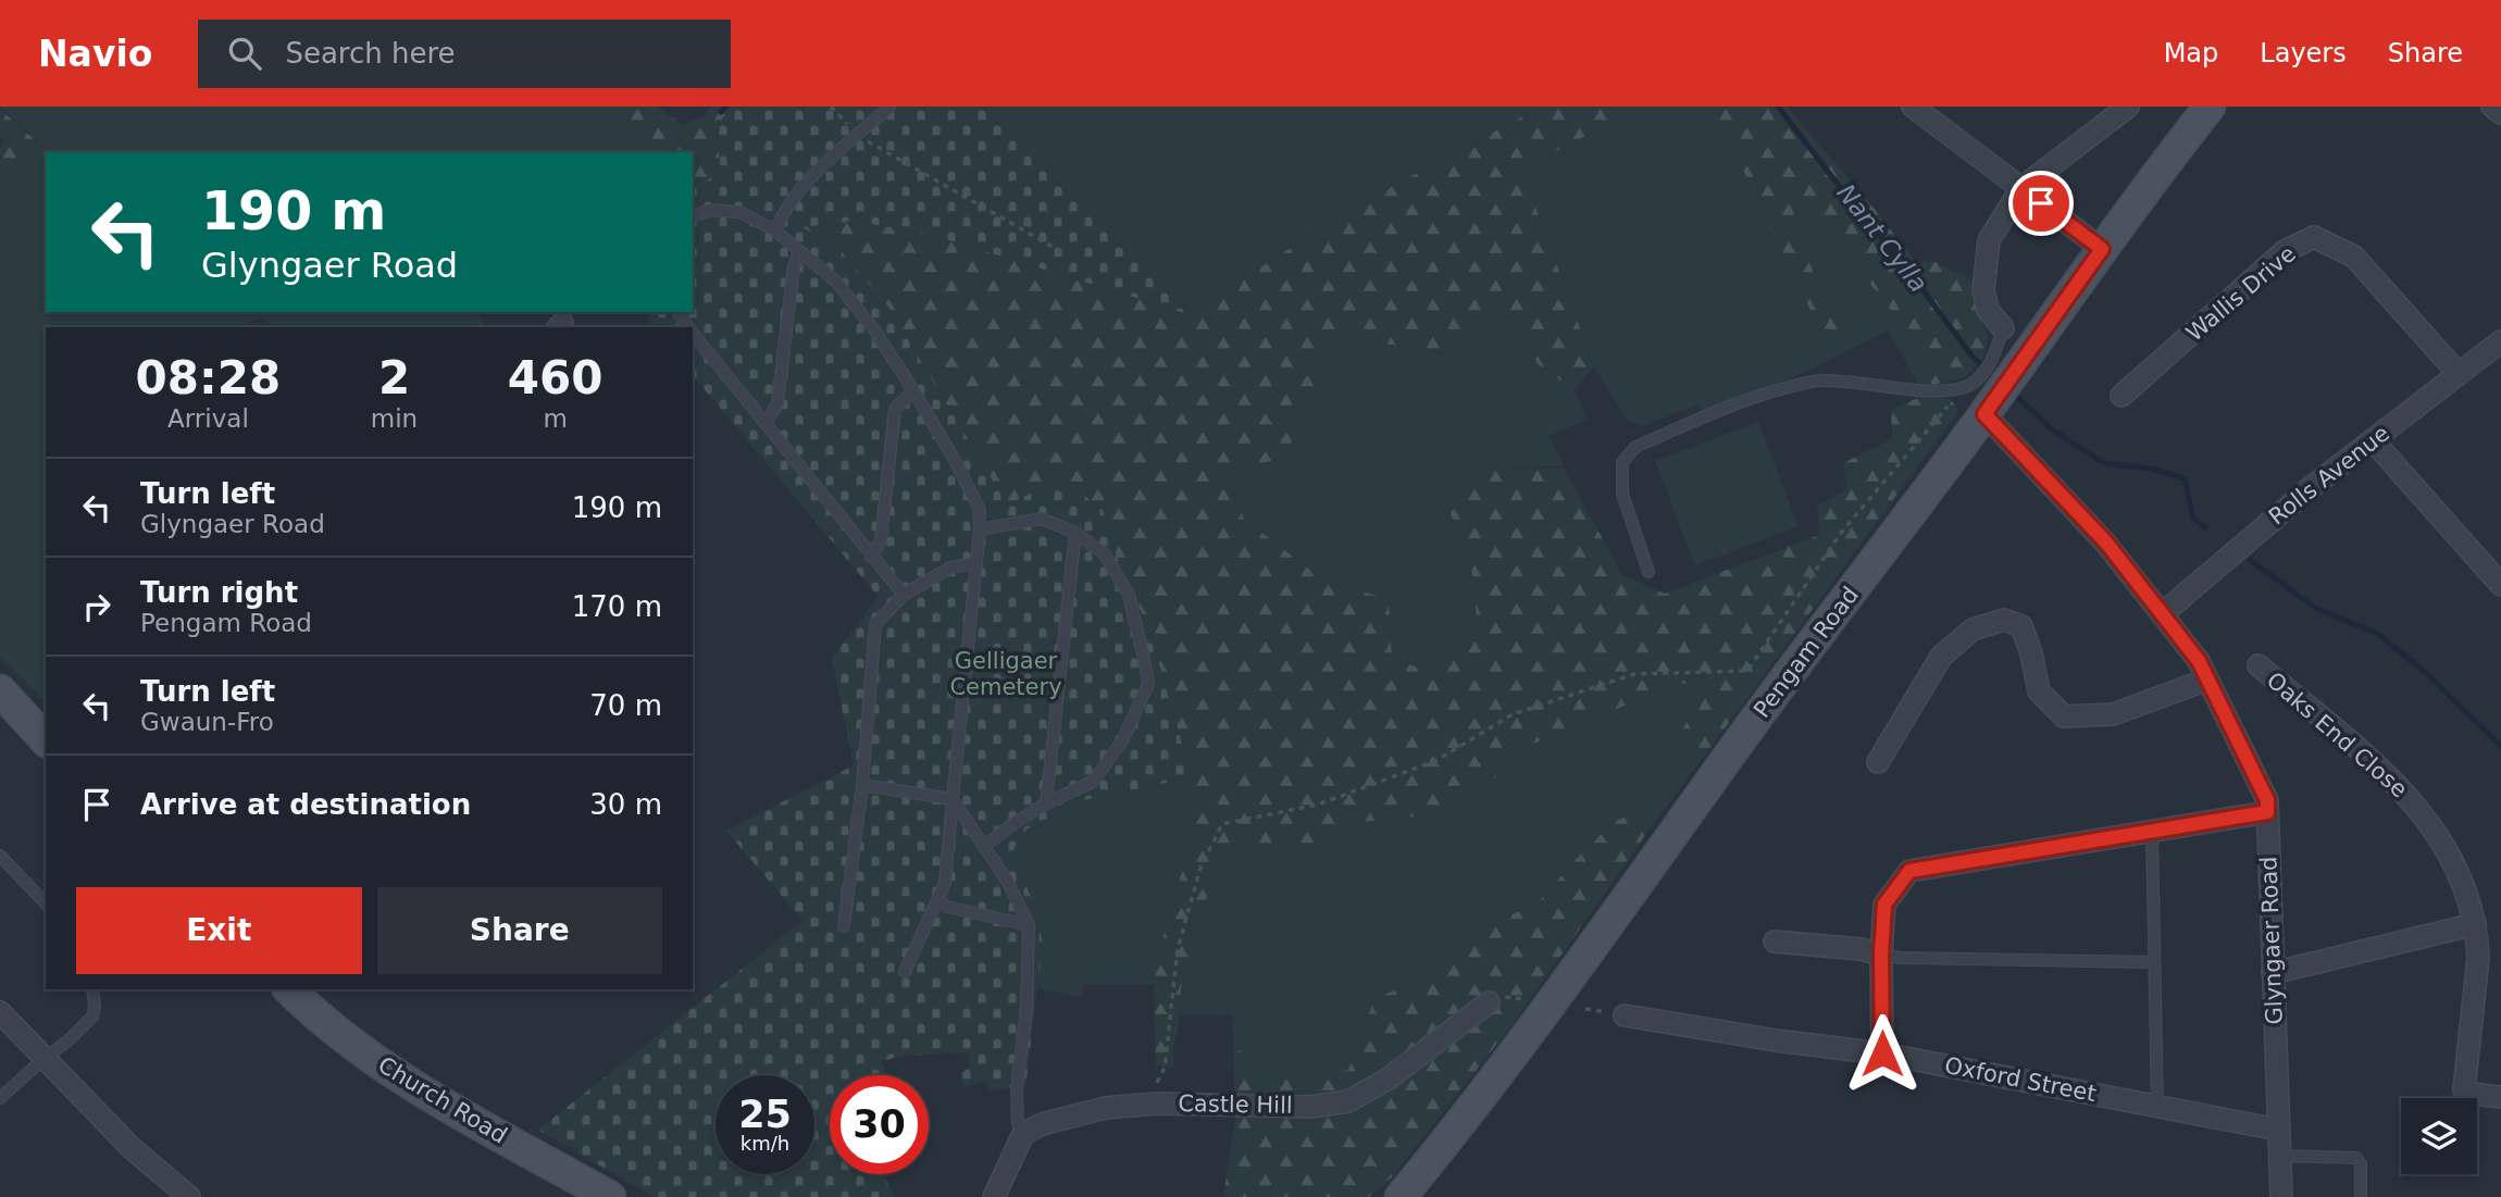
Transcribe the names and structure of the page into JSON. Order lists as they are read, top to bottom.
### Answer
{
  "streets": {
    "main road": ["Pengam Road", "Church Road"],
    "street": [
      "Wallis Drive",
      "Rolls Avenue",
      "Oaks End Close",
      "Glyngaer Road",
      "Oxford Street",
      "Castle Hill"
    ]
  },
  "crossings": [
    ["Wallis Drive", "Rolls Avenue"],
    ["Rolls Avenue", "Glyngaer Road"],
    ["Pengam Road", "Glyngaer Road"],
    ["Glyngaer Road", "Oxford Street"]
  ],
  "water": ["Nant Cylla"],
  "parks": ["Gelligaer Cemetery"],
  "page": {
    "header": "Navio",
    "search": "Search here",
    "nav": ["Map", "Layers", "Share"],
    "turn": ["190 m", "Glyngaer Road"],
    "eta": [
      "08:28",
      "Arrival",
      "2",
      "min",
      "460",
      "m"
    ],
    "list": [
      {
        "name": "Turn left",
        "note": "Glyngaer Road",
        "value": "190 m"
      },
      {
        "name": "Turn right",
        "note": "Pengam Road",
        "value": "170 m"
      },
      {
        "name": "Turn left",
        "note": "Gwaun-Fro",
        "value": "70 m"
      },
      {
        "name": "Arrive at destination",
        "value": "30 m"
      }
    ],
    "buttons": ["Exit", "Share"],
    "speed": "25 km/h",
    "limit": "30"
  }
}
